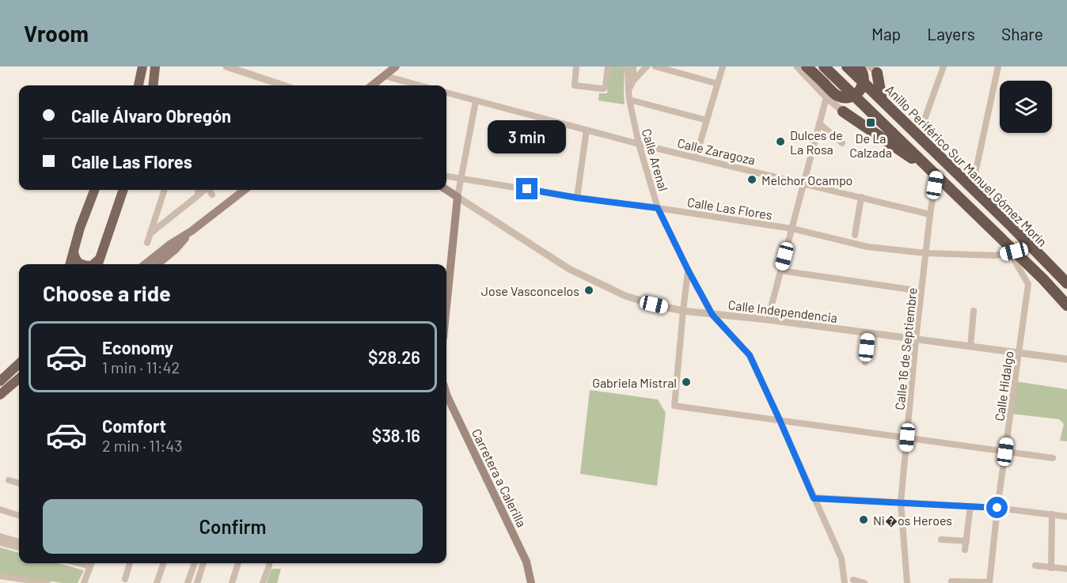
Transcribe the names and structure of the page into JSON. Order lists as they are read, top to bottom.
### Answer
{
  "streets": {
    "highway": ["Anillo Periférico Sur Manuel Gómez Morín"],
    "main road": ["Calle Independencia", "Carretera a Calerilla"],
    "street": [
      "Calle Zaragoza",
      "Calle Arenal",
      "Calle Las Flores",
      "Calle 16 de Septiembre",
      "Calle Hidalgo"
    ]
  },
  "crossings": [
    ["Calle Zaragoza", "Calle Arenal"],
    ["Calle Zaragoza", "Calle 16 de Septiembre"],
    ["Calle Arenal", "Calle Las Flores"],
    ["Calle Arenal", "Calle Independencia"],
    ["Anillo Periférico Sur Manuel Gómez Morín", "Calle Las Flores"],
    ["Anillo Periférico Sur Manuel Gómez Morín", "Calle 16 de Septiembre"],
    ["Anillo Periférico Sur Manuel Gómez Morín", "Calle Hidalgo"],
    ["Calle Las Flores", "Calle 16 de Septiembre"],
    ["Calle Las Flores", "Calle Hidalgo"],
    ["Calle Independencia", "Calle 16 de Septiembre"],
    ["Calle Independencia", "Calle Hidalgo"]
  ],
  "places": {
    "transit": ["De La Calzada"],
    "other": [
      "Dulces de La Rosa",
      "Melchor Ocampo",
      "Jose Vasconcelos",
      "Gabriela Mistral",
      "Ni�os Heroes"
    ]
  },
  "page": {
    "header": "Vroom",
    "nav": ["Map", "Layers", "Share"],
    "banner": ["Calle Álvaro Obregón", "Calle Las Flores"],
    "bubble": "3 min",
    "heading": "Choose a ride",
    "list": [
      {
        "name": "Economy",
        "note": "1 min · 11:42",
        "value": "$28.26"
      },
      {
        "name": "Comfort",
        "note": "2 min · 11:43",
        "value": "$38.16"
      }
    ],
    "buttons": "Confirm"
  }
}
